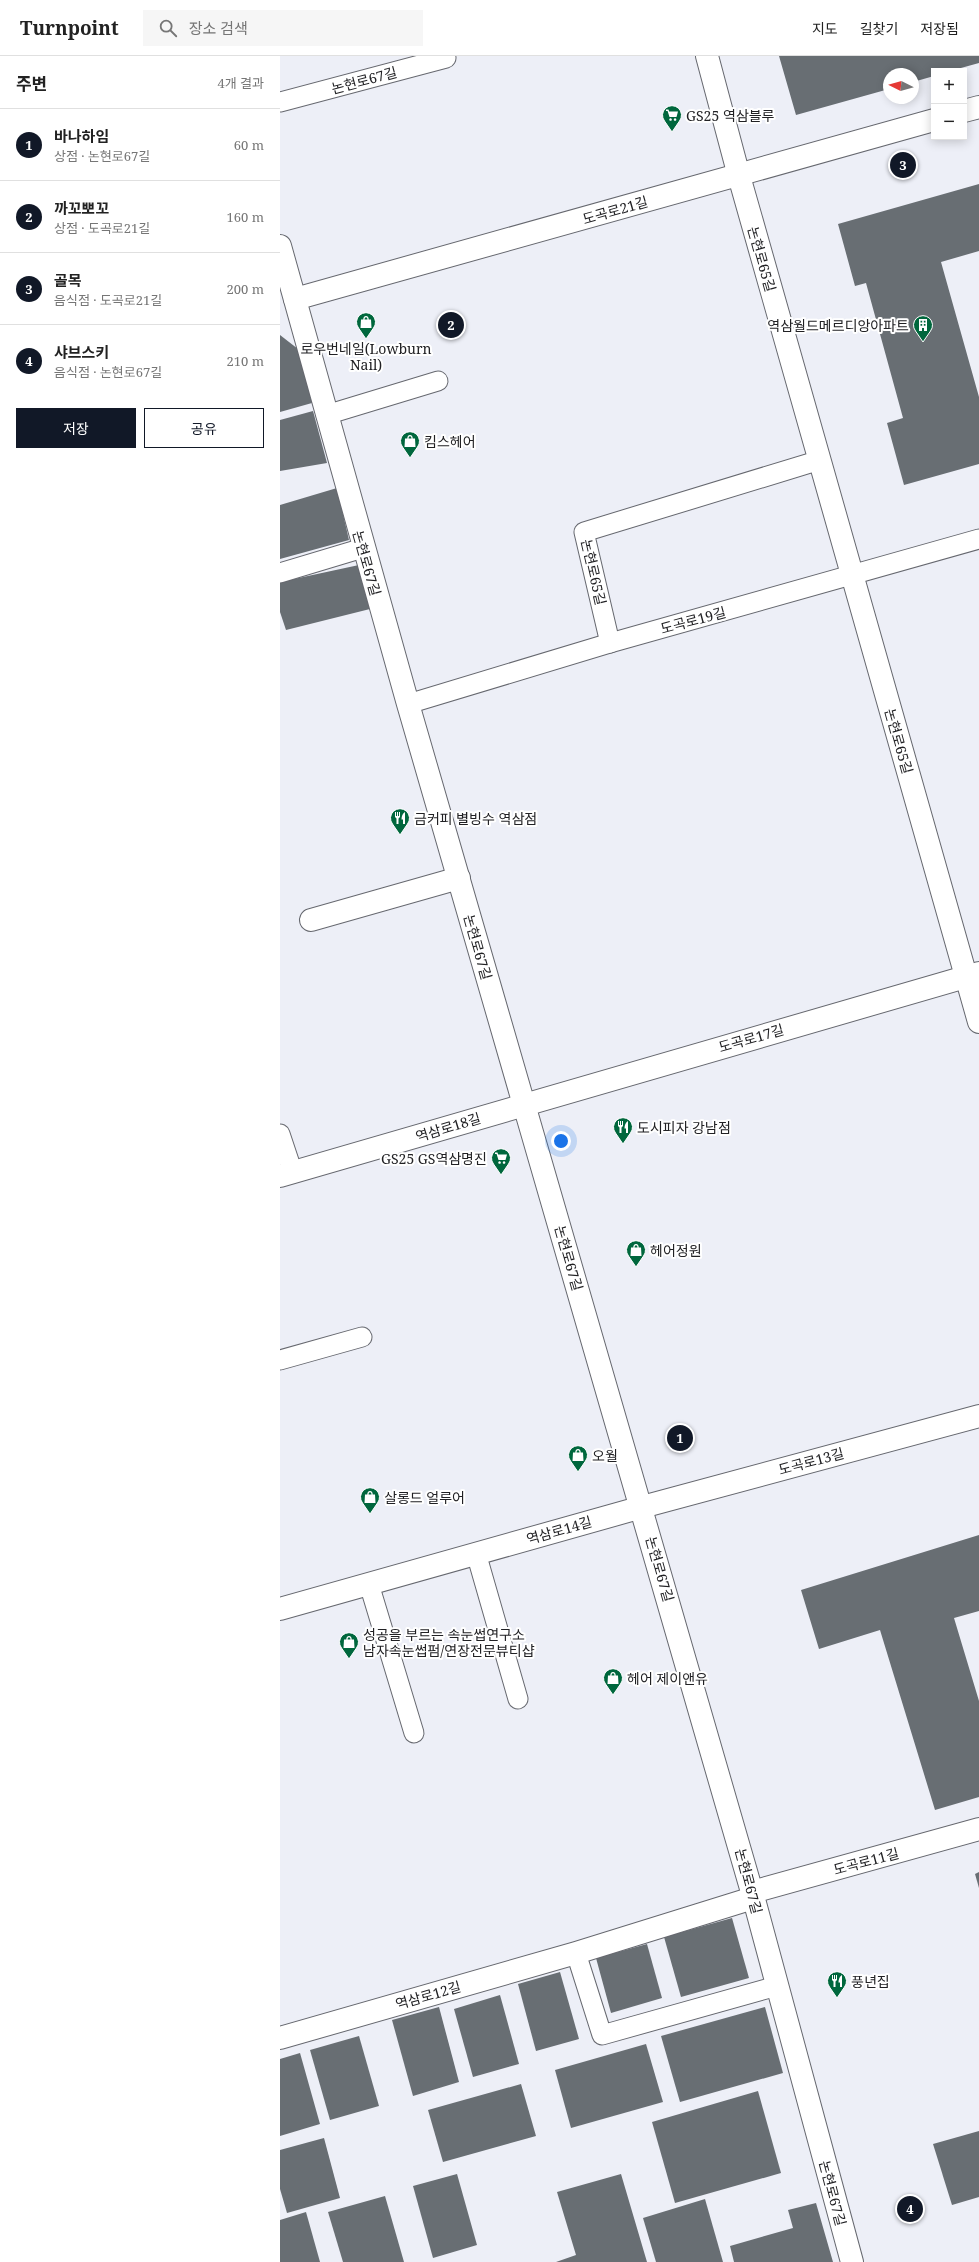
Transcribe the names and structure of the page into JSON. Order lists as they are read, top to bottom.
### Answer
{
  "streets": {
    "street": [
      "논현로67길",
      "도곡로21길",
      "논현로65길",
      "도곡로17길",
      "역삼로18길",
      "도곡로13길",
      "역삼로14길",
      "도곡로11길",
      "역삼로12길"
    ],
    "lane": ["도곡로19길"]
  },
  "crossings": [
    ["논현로67길", "도곡로21길"],
    ["논현로67길", "도곡로19길"],
    ["논현로67길", "도곡로17길"],
    ["논현로67길", "역삼로18길"],
    ["논현로67길", "도곡로13길"],
    ["논현로67길", "역삼로14길"],
    ["논현로67길", "도곡로11길"],
    ["논현로67길", "역삼로12길"],
    ["도곡로21길", "논현로65길"],
    ["논현로65길", "도곡로19길"],
    ["논현로65길", "도곡로17길"],
    ["도곡로17길", "역삼로18길"],
    ["도곡로13길", "역삼로14길"],
    ["도곡로11길", "역삼로12길"]
  ],
  "places": {
    "supermarket": ["GS25 역삼블루", "GS25 GS역삼명진"],
    "shop": [
      "로우번네일(Lowburn Nail)",
      "킴스헤어",
      "헤어정원",
      "오월",
      "살롱드 얼루어",
      "성공을 부르는 속눈썹연구소 남자속눈썹펌/연장전문뷰티샵",
      "헤어 제이앤유"
    ],
    "building": ["역삼월드메르디앙아파트"],
    "restaurant": ["금커피 별빙수 역삼점", "도시피자 강남점", "풍년집"]
  },
  "north": "left",
  "page": {
    "header": "Turnpoint",
    "search": "장소 검색",
    "nav": ["지도", "길찾기", "저장됨"],
    "heading": ["주변", "4개 결과"],
    "map_buttons": ["+", "−"],
    "list": [
      {
        "mark": "1",
        "name": "바나하임",
        "note": "상점 · 논현로67길",
        "value": "60 m"
      },
      {
        "mark": "2",
        "name": "까꼬뽀꼬",
        "note": "상점 · 도곡로21길",
        "value": "160 m"
      },
      {
        "mark": "3",
        "name": "골목",
        "note": "음식점 · 도곡로21길",
        "value": "200 m"
      },
      {
        "mark": "4",
        "name": "샤브스키",
        "note": "음식점 · 논현로67길",
        "value": "210 m"
      }
    ],
    "pins": [
      "3",
      "2",
      "1",
      "4"
    ],
    "buttons": ["저장", "공유"]
  }
}
